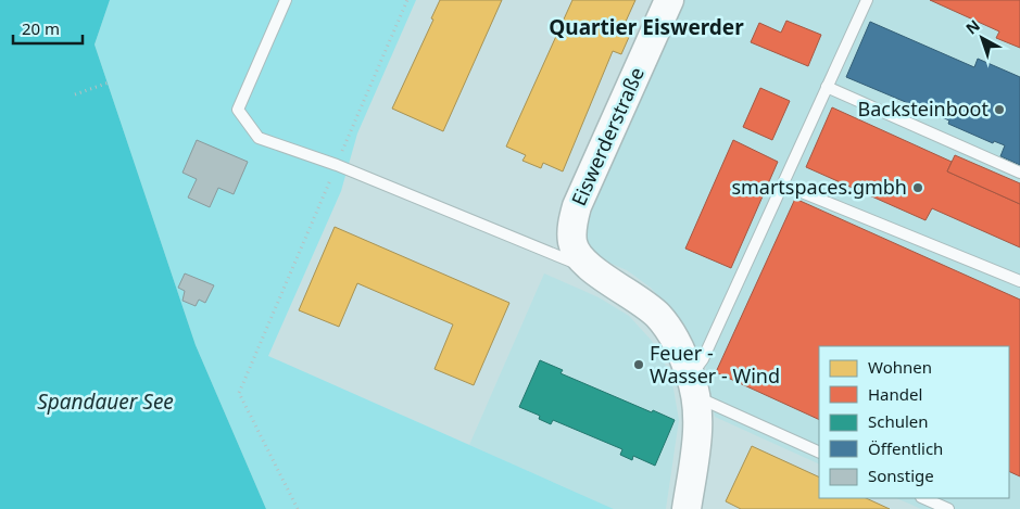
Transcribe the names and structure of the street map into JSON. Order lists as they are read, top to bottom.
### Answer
{
  "streets": {
    "street": ["Eiswerderstraße"]
  },
  "districts": ["Quartier Eiswerder"],
  "water": ["Spandauer See"],
  "places": ["Backsteinboot", "smartspaces.gmbh", "Feuer - Wasser - Wind"],
  "legend": [
    "Wohnen",
    "Handel",
    "Schulen",
    "Öffentlich",
    "Sonstige"
  ],
  "scale_bar": "20 m",
  "north": "top left"
}
